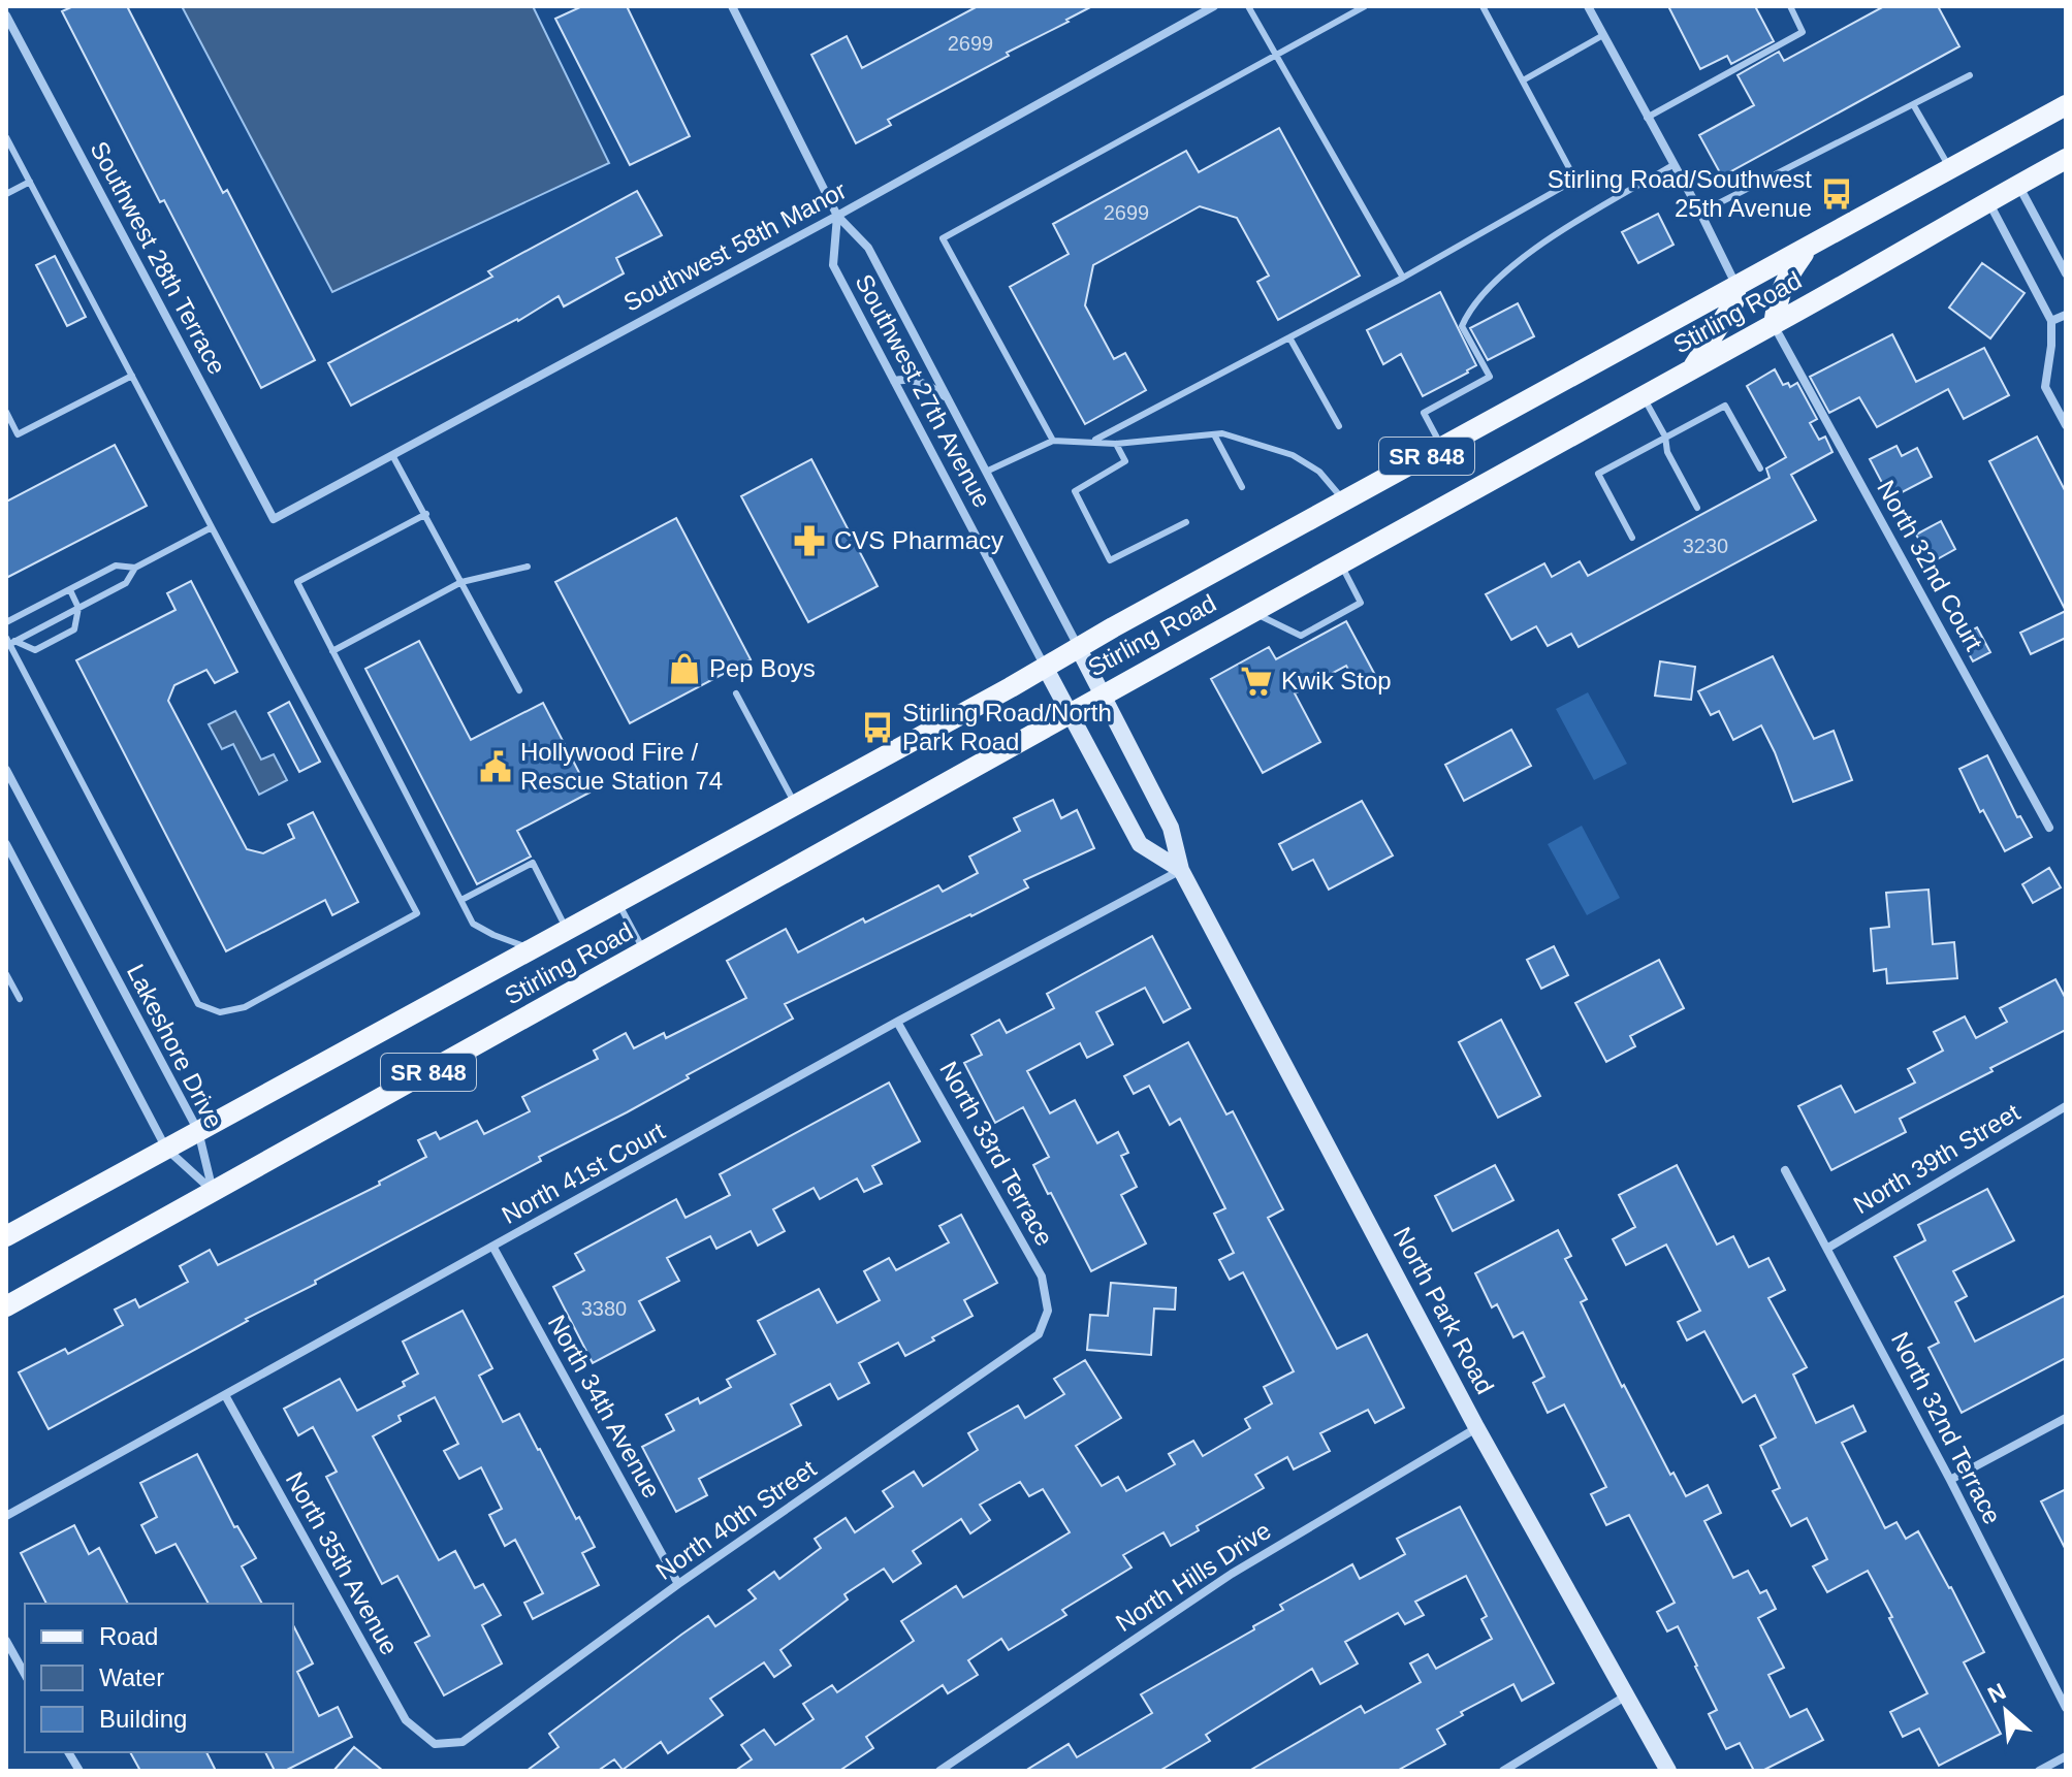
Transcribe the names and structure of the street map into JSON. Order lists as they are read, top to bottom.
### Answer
{
  "streets": {
    "main road": ["Stirling Road", "SR 848"],
    "street": [
      "Southwest 58th Manor",
      "Southwest 28th Terrace",
      "Southwest 27th Avenue",
      "North 32nd Court",
      "Lakeshore Drive",
      "North 33rd Terrace",
      "North 39th Street",
      "North 41st Court",
      "North Park Road",
      "North 34th Avenue",
      "North 32nd Terrace",
      "North 40th Street",
      "North 35th Avenue",
      "North Hills Drive"
    ]
  },
  "crossings": [
    ["Southwest 58th Manor", "Southwest 28th Terrace"],
    ["Southwest 58th Manor", "Southwest 27th Avenue"],
    ["Stirling Road", "Southwest 27th Avenue"],
    ["Stirling Road", "North 32nd Court"],
    ["Stirling Road", "Lakeshore Drive"],
    ["Stirling Road", "North Park Road"],
    ["Southwest 27th Avenue", "North Park Road"],
    ["North 33rd Terrace", "North 41st Court"],
    ["North 33rd Terrace", "North 40th Street"],
    ["North 39th Street", "North 32nd Terrace"],
    ["North 41st Court", "North Park Road"],
    ["North 41st Court", "North 34th Avenue"],
    ["North 41st Court", "North 35th Avenue"],
    ["North Park Road", "North Hills Drive"],
    ["North 34th Avenue", "North 40th Street"],
    ["North 40th Street", "North 35th Avenue"]
  ],
  "places": {
    "bus stop": ["Stirling Road/Southwest 25th Avenue", "Stirling Road/North Park Road"],
    "pharmacy": ["CVS Pharmacy"],
    "shop": ["Pep Boys"],
    "supermarket": ["Kwik Stop"],
    "public building": ["Hollywood Fire / Rescue Station 74"]
  },
  "house_numbers": [
    "2699",
    "2699",
    "3230",
    "3380"
  ],
  "legend": ["Road", "Water", "Building"],
  "north": "top left"
}
